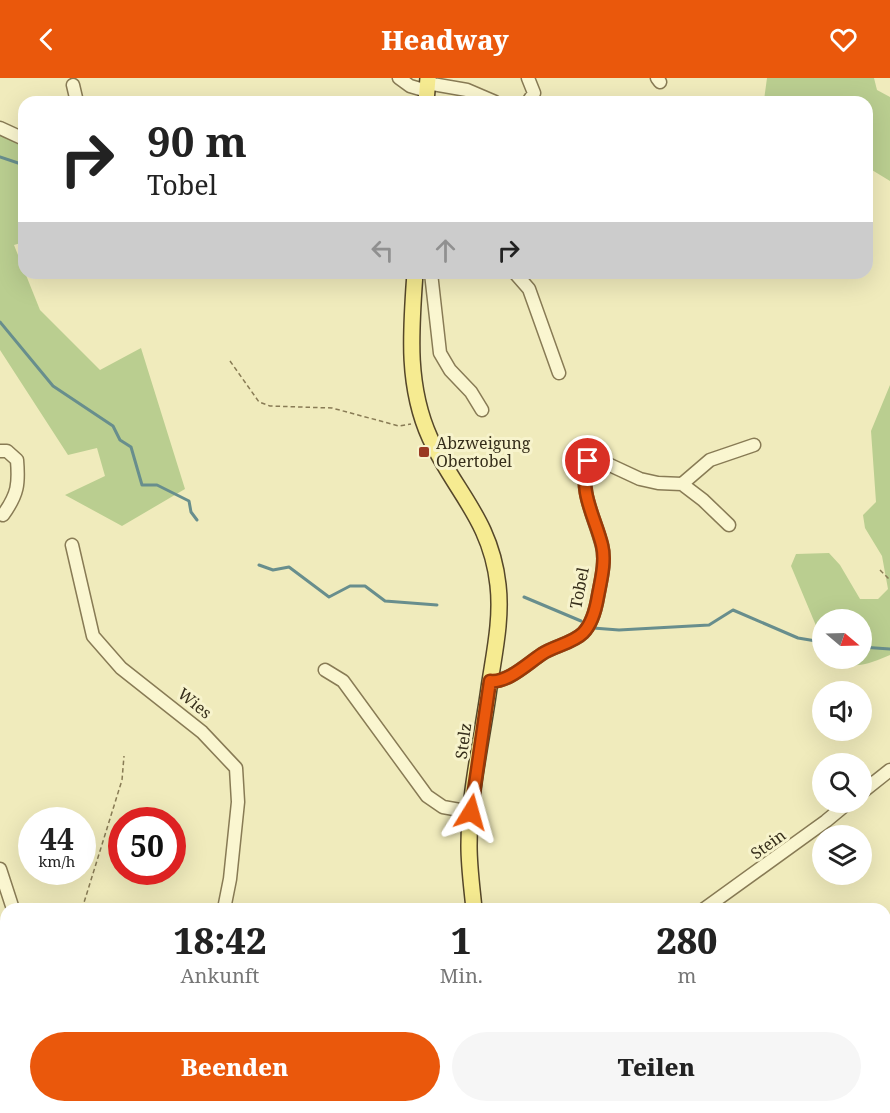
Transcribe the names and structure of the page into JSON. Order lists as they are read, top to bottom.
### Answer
{
  "streets": {
    "main road": ["Stelz"],
    "street": ["Tobel", "Wies", "Stein"]
  },
  "crossings": [
    ["Tobel", "Stelz"]
  ],
  "places": {
    "transit": ["Abzweigung Obertobel"]
  },
  "north": "right",
  "page": {
    "header": "Headway",
    "turn": ["90 m", "Tobel"],
    "speed": "44 km/h",
    "limit": "50",
    "eta": [
      "18:42",
      "Ankunft",
      "1",
      "Min.",
      "280",
      "m"
    ],
    "buttons": ["Beenden", "Teilen"]
  }
}
